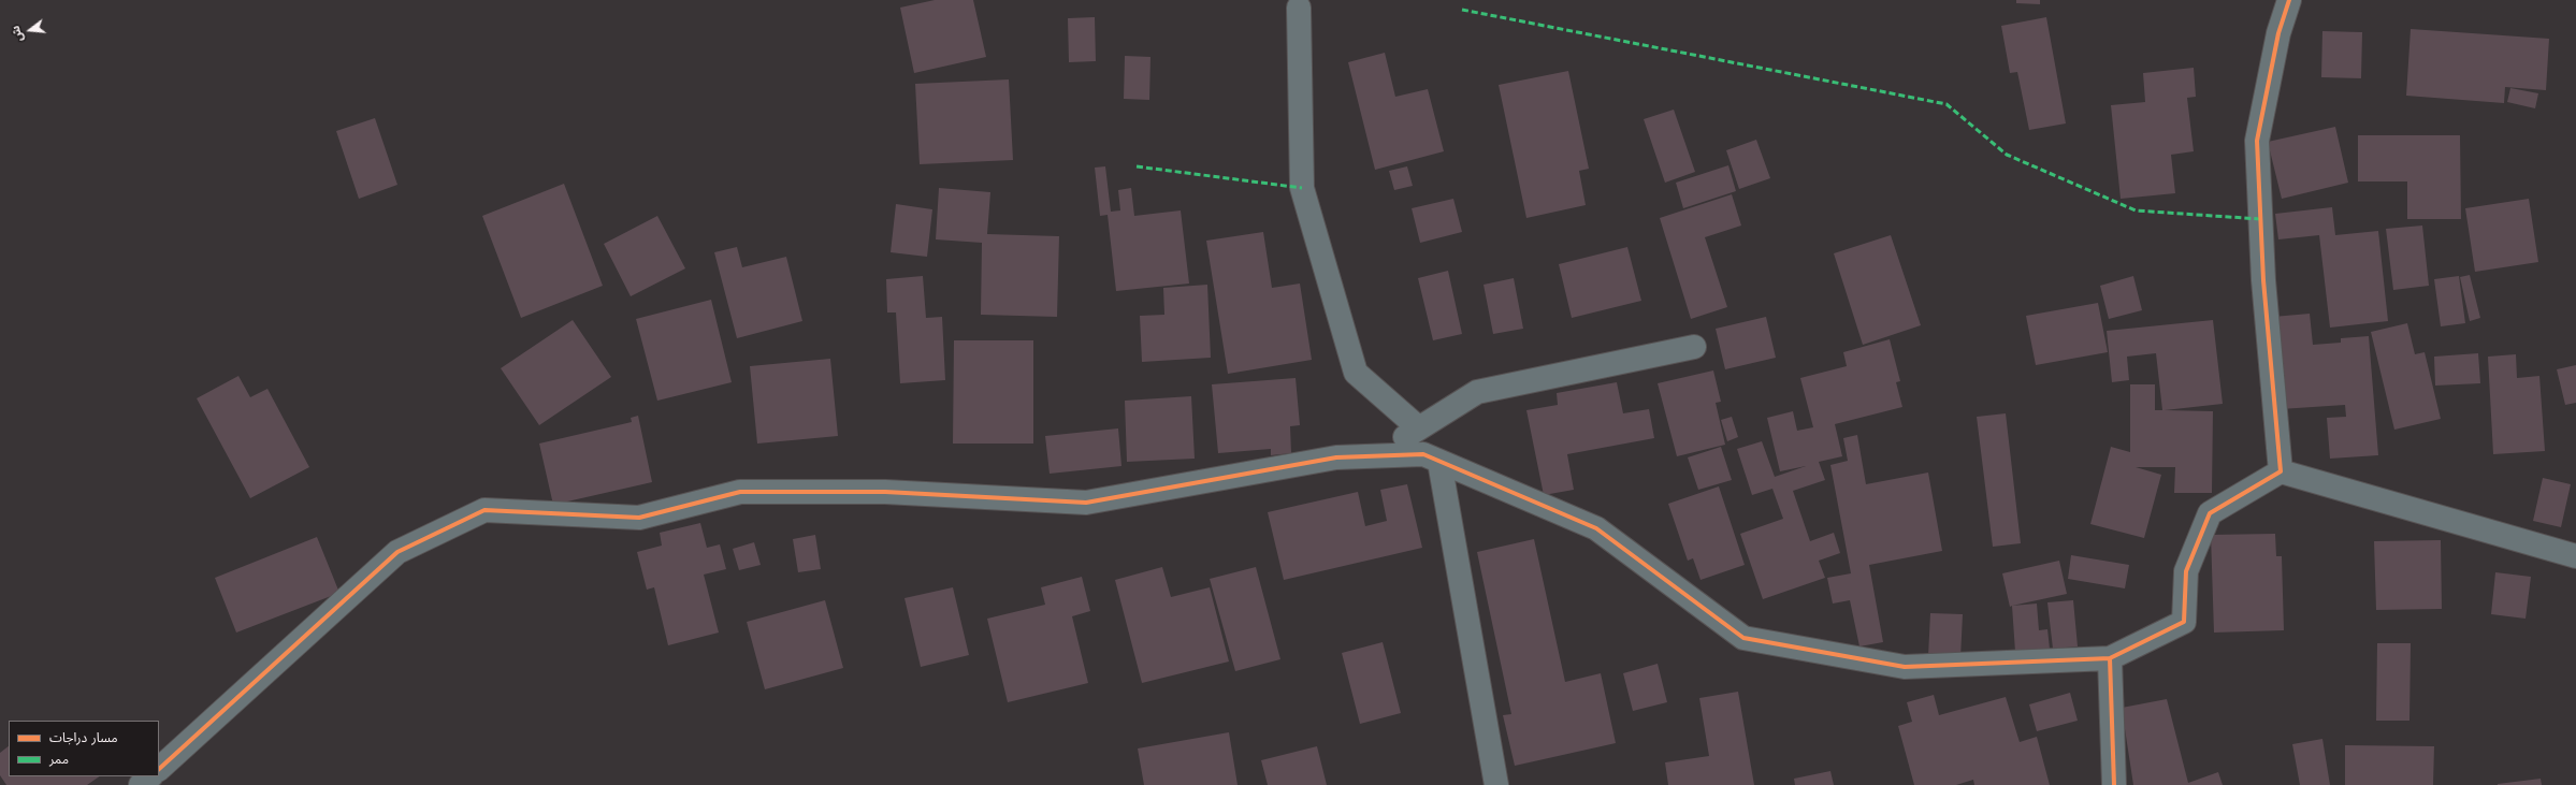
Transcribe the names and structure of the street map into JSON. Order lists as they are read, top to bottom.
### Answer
{
  "legend": ["مسار دراجات", "ممر"],
  "north": "left"
}
